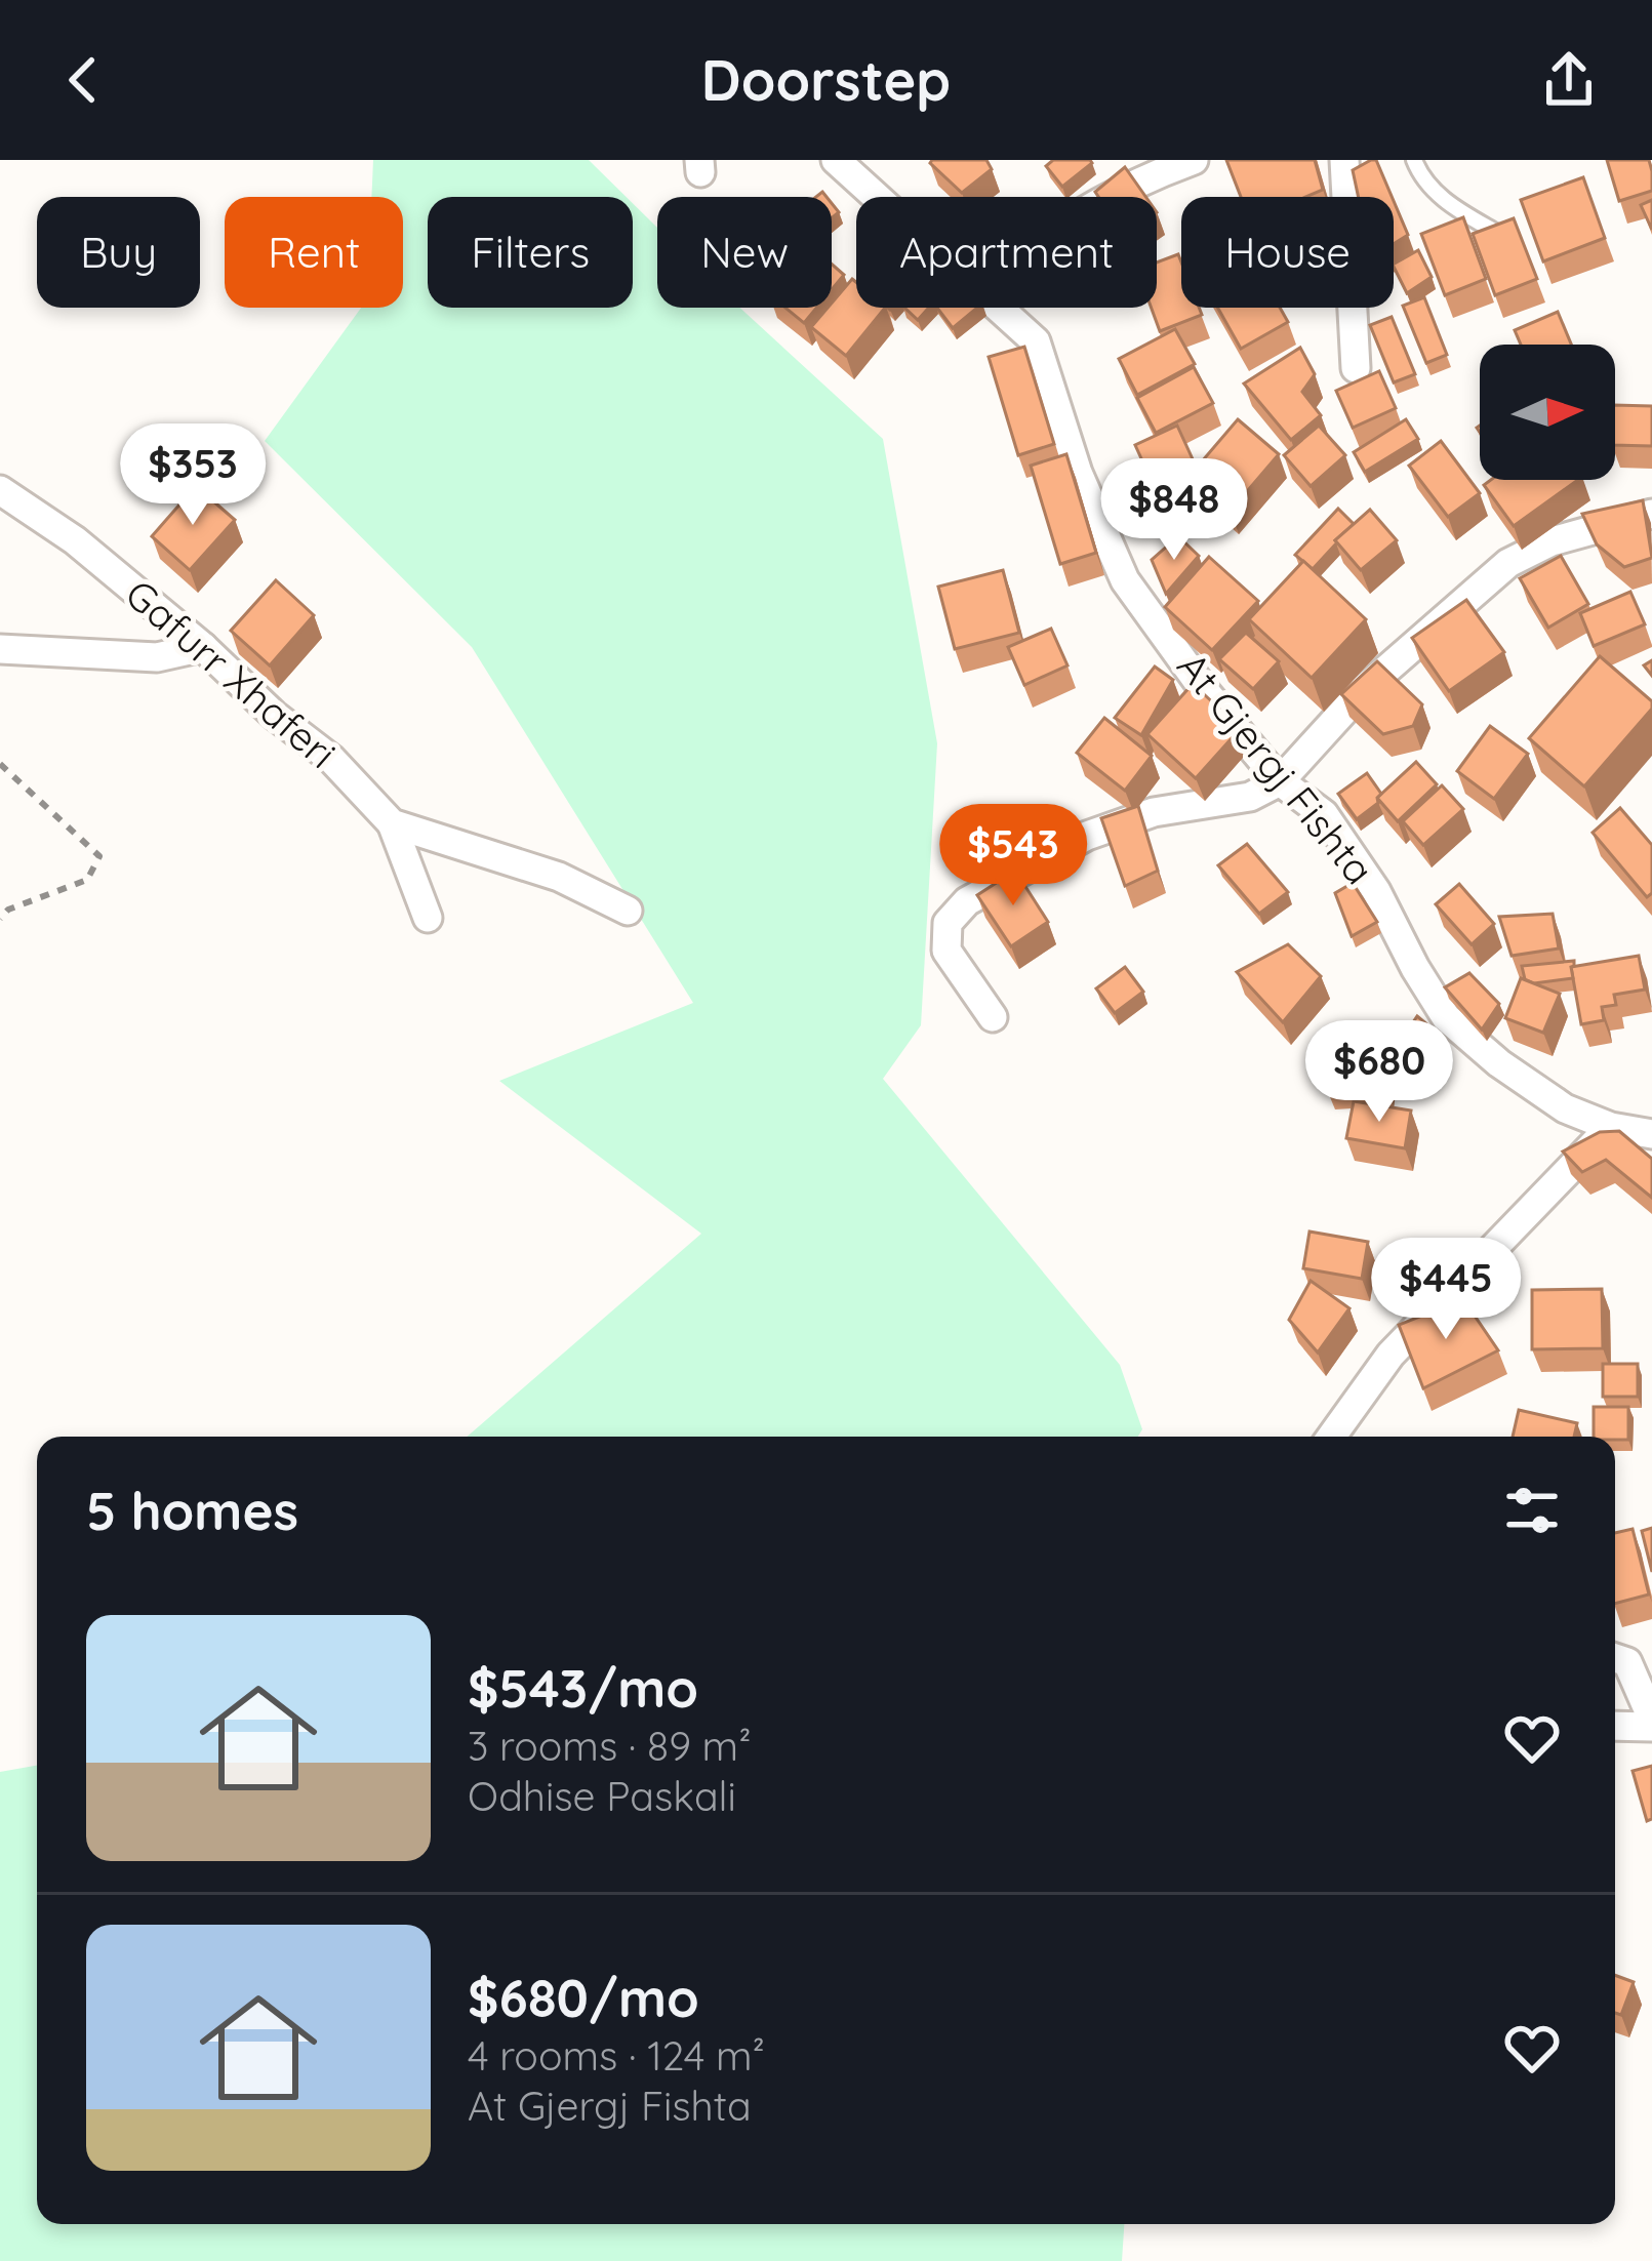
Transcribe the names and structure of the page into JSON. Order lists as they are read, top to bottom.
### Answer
{
  "streets": {
    "street": ["Gafurr Xhaferi", "At Gjergj Fishta"]
  },
  "north": "right",
  "page": {
    "header": "Doorstep",
    "chip": [
      "Buy",
      "Rent",
      "Filters",
      "New",
      "Apartment",
      "House"
    ],
    "price": [
      "$353",
      "$848",
      "$543",
      "$680",
      "$445"
    ],
    "heading": "5 homes",
    "list": [
      {
        "name": "$543/mo",
        "note": "3 rooms · 89 m² · Odhise Paskali"
      },
      {
        "name": "$680/mo",
        "note": "4 rooms · 124 m² · At Gjergj Fishta"
      }
    ]
  }
}
